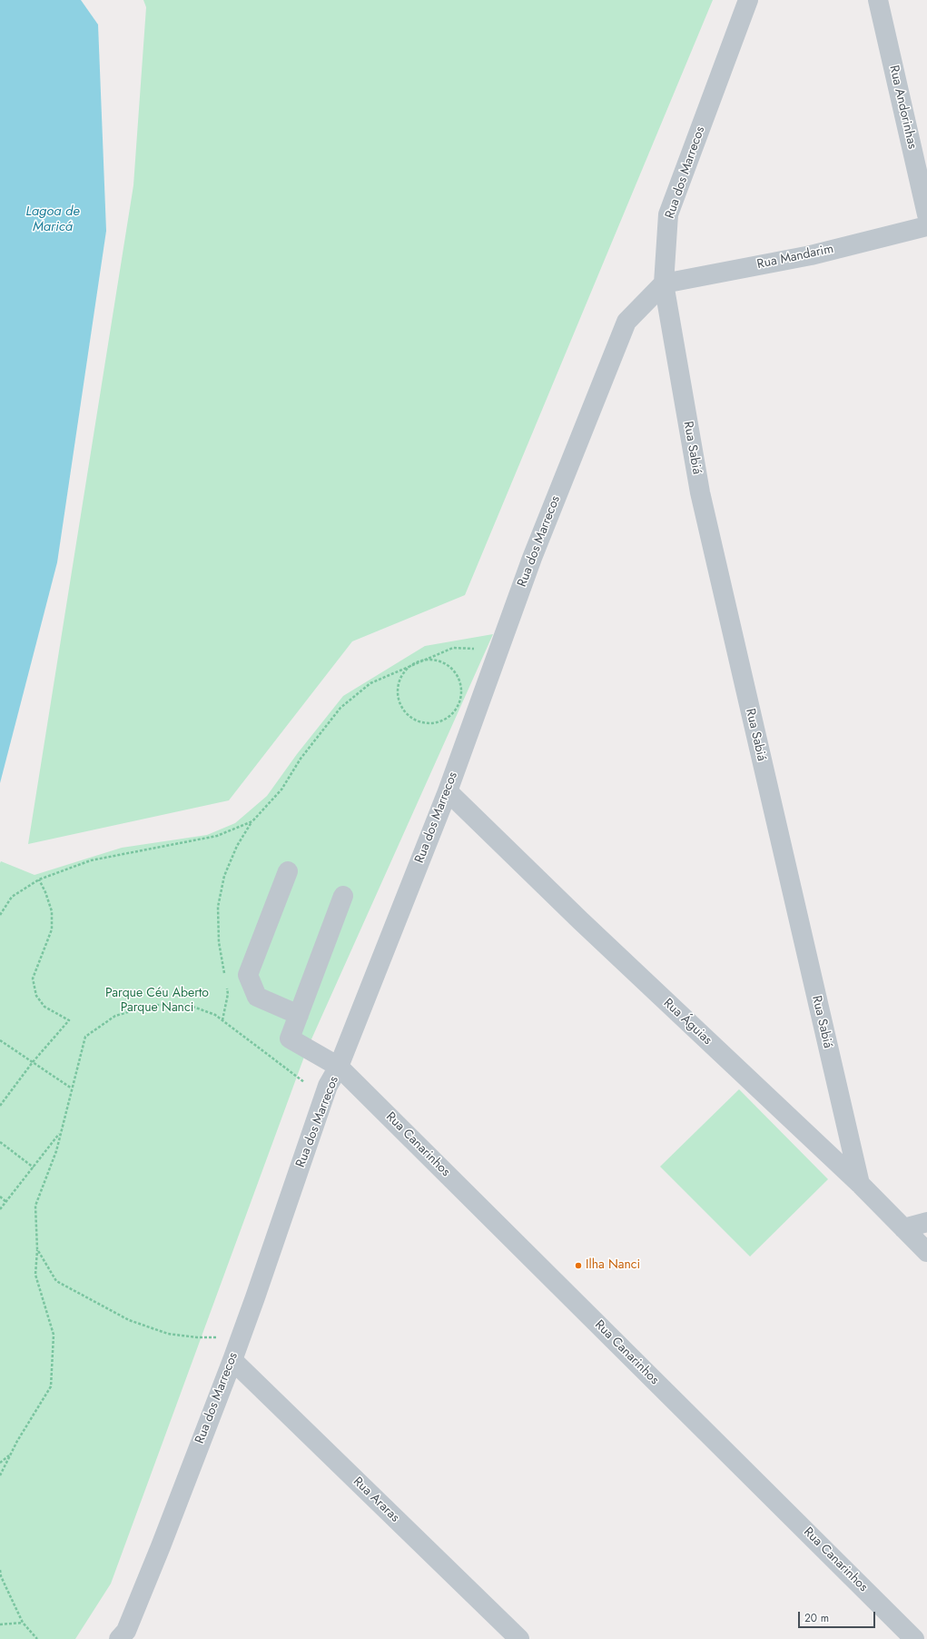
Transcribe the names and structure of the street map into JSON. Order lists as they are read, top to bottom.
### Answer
{
  "streets": {
    "street": [
      "Rua Andorinhas",
      "Rua dos Marrecos",
      "Rua Mandarim",
      "Rua Sabiá",
      "Rua Águias",
      "Rua Canarinhos",
      "Rua Araras"
    ]
  },
  "crossings": [
    ["Rua dos Marrecos", "Rua Mandarim"],
    ["Rua dos Marrecos", "Rua Sabiá"],
    ["Rua dos Marrecos", "Rua Águias"],
    ["Rua dos Marrecos", "Rua Canarinhos"],
    ["Rua dos Marrecos", "Rua Araras"],
    ["Rua Mandarim", "Rua Sabiá"],
    ["Rua Sabiá", "Rua Águias"]
  ],
  "water": ["Lagoa de Maricá"],
  "parks": ["Parque Céu Aberto Parque Nanci"],
  "places": ["Ilha Nanci"],
  "scale_bar": "20 m"
}
